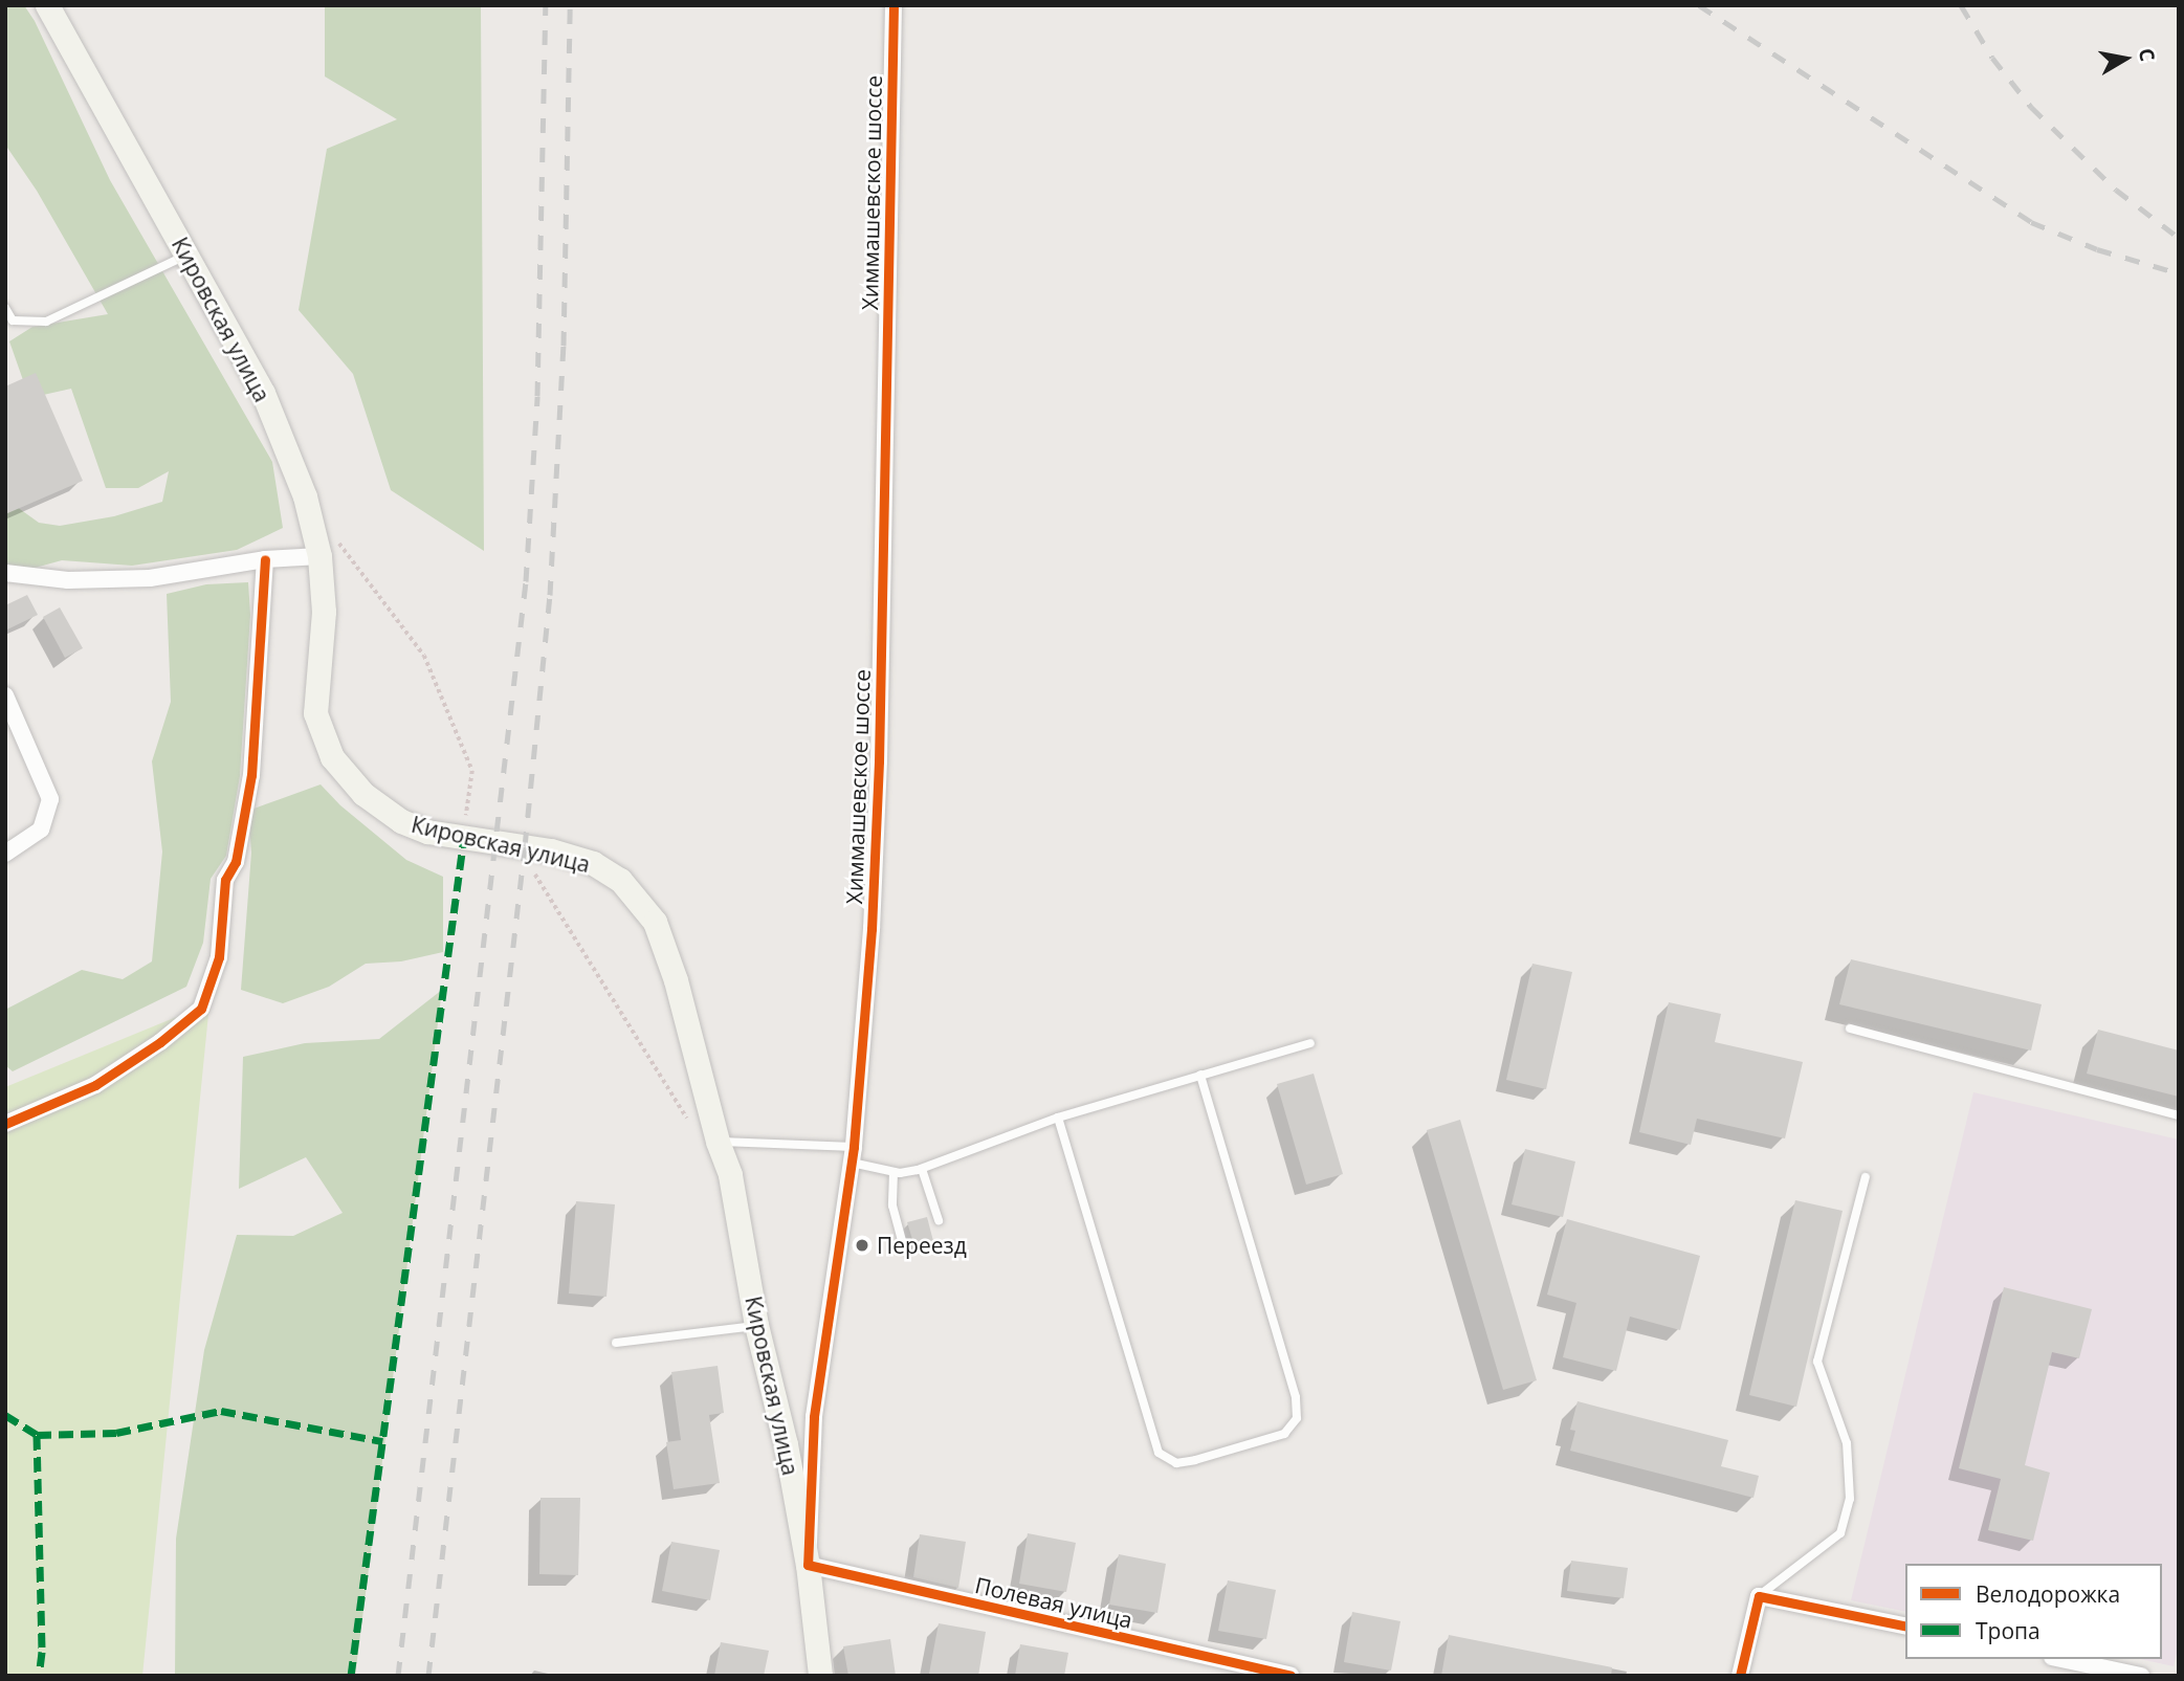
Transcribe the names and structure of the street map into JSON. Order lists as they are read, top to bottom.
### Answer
{
  "streets": {
    "main road": ["Кировская улица"],
    "street": ["Химмашевское шоссе", "Полевая улица"]
  },
  "crossings": [
    ["Химмашевское шоссе", "Кировская улица"],
    ["Химмашевское шоссе", "Полевая улица"],
    ["Кировская улица", "Полевая улица"]
  ],
  "places": ["Переезд"],
  "legend": ["Велодорожка", "Тропа"],
  "north": "right"
}
